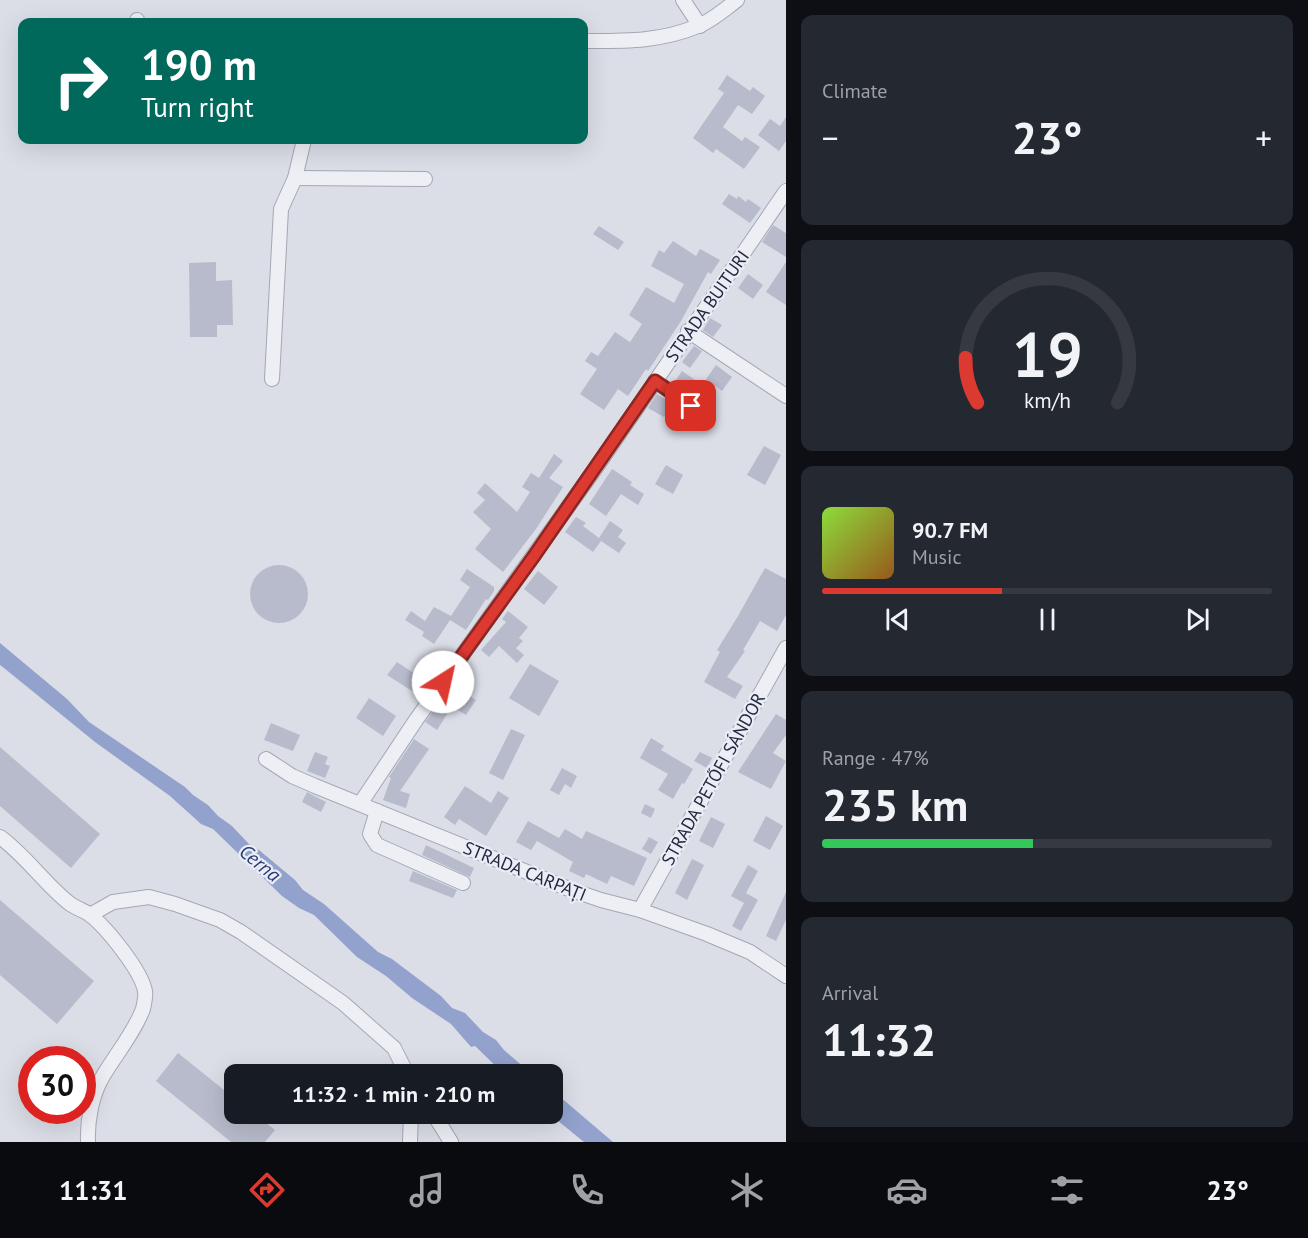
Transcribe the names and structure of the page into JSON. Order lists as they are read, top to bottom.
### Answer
{
  "streets": {
    "street": ["STRADA BUITURI", "STRADA PETŐFI SÁNDOR", "STRADA CARPAȚI"]
  },
  "crossings": [
    ["STRADA BUITURI", "STRADA CARPAȚI"],
    ["STRADA PETŐFI SÁNDOR", "STRADA CARPAȚI"]
  ],
  "water": ["Cerna"],
  "page": {
    "tile": [
      "Climate",
      ["Range · 47%", "235 km"],
      ["Arrival", "11:32"]
    ],
    "turn": ["190 m", "Turn right"],
    "heat": ["−", "23°", "+"],
    "song": ["90.7 FM", "Music"],
    "limit": "30",
    "trip": "11:32 · 1 min · 210 m",
    "tabs": ["11:31", "23°"],
    "gauge": ["19", "km/h"]
  }
}
